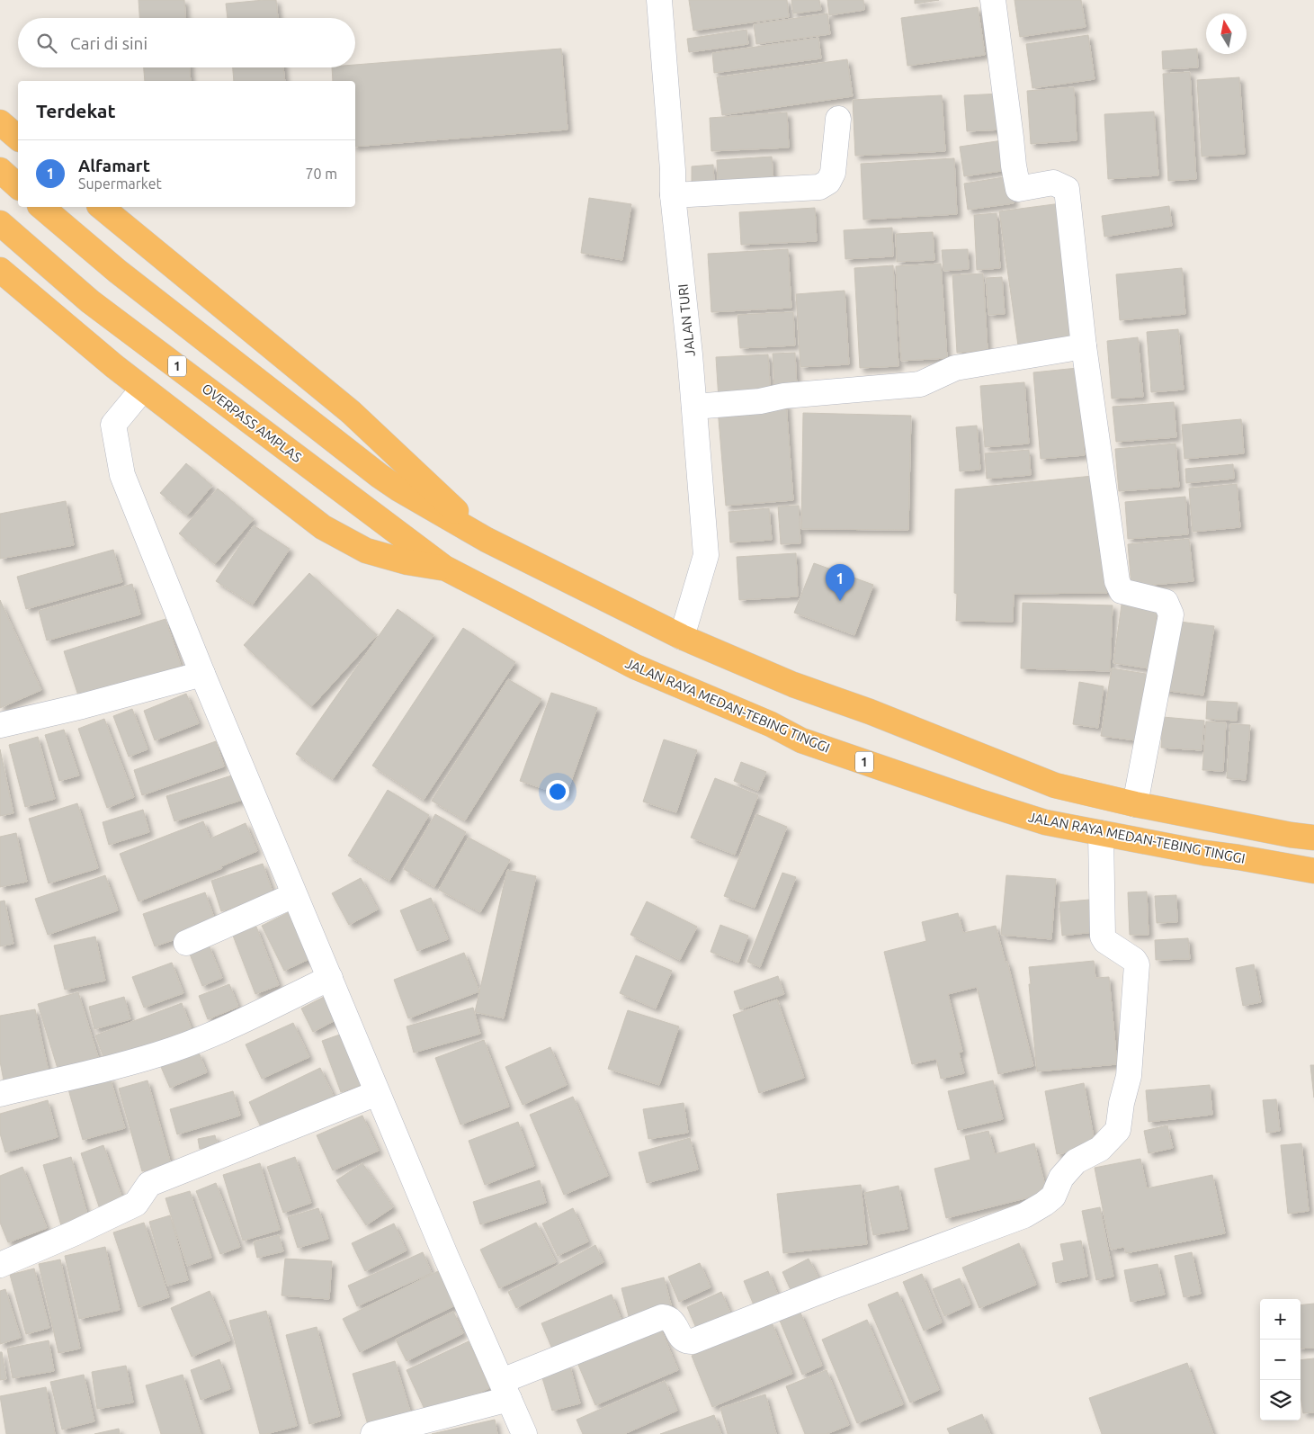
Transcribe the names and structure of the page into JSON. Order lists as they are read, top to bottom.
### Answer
{
  "streets": {
    "highway": ["1", "OVERPASS AMPLAS", "JALAN RAYA MEDAN-TEBING TINGGI"],
    "street": ["JALAN TURI"]
  },
  "crossings": [
    ["OVERPASS AMPLAS", "JALAN RAYA MEDAN-TEBING TINGGI"]
  ],
  "north": "top",
  "page": {
    "search": "Cari di sini",
    "heading": "Terdekat",
    "list": [
      {
        "mark": "1",
        "name": "Alfamart",
        "note": "Supermarket",
        "value": "70 m"
      }
    ],
    "pins": "1",
    "map_buttons": ["+", "−"]
  }
}
